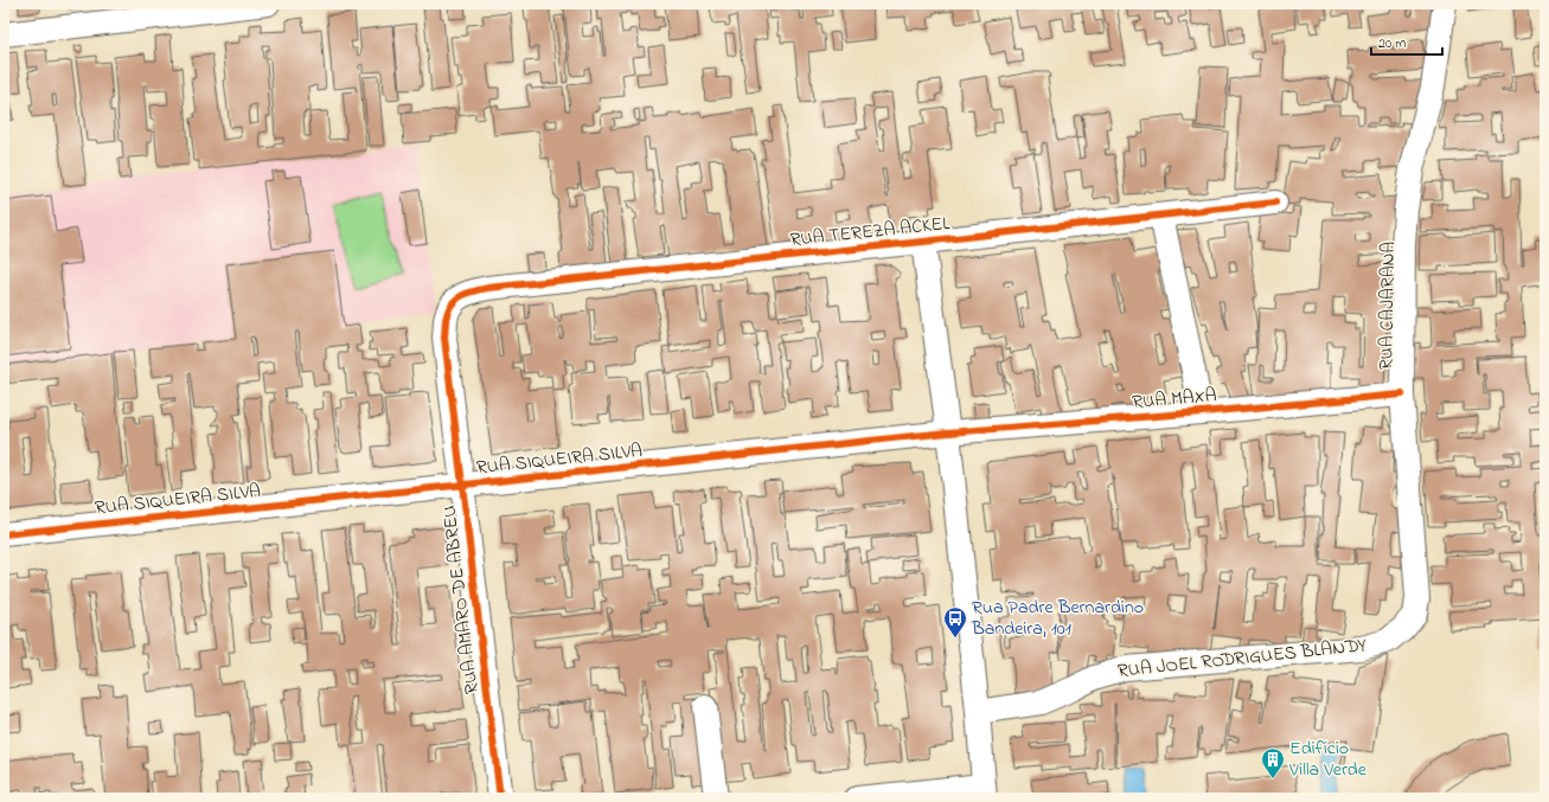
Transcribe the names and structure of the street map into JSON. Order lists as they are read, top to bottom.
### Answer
{
  "streets": {
    "street": [
      "RUA TEREZA ACKEL",
      "RUA CAJARANA",
      "RUA MAXA",
      "RUA SIQUEIRA SILVA",
      "RUA AMARO DE ABREU",
      "RUA JOEL RODRIGUES BLANDY"
    ]
  },
  "crossings": [
    ["RUA TEREZA ACKEL", "RUA AMARO DE ABREU"],
    ["RUA CAJARANA", "RUA MAXA"],
    ["RUA CAJARANA", "RUA JOEL RODRIGUES BLANDY"],
    ["RUA MAXA", "RUA SIQUEIRA SILVA"],
    ["RUA SIQUEIRA SILVA", "RUA AMARO DE ABREU"]
  ],
  "places": {
    "bus stop": ["Rua Padre Bernardino Bandeira, 101"],
    "building": ["Edifício Villa Verde"]
  },
  "scale_bar": "20 m"
}
